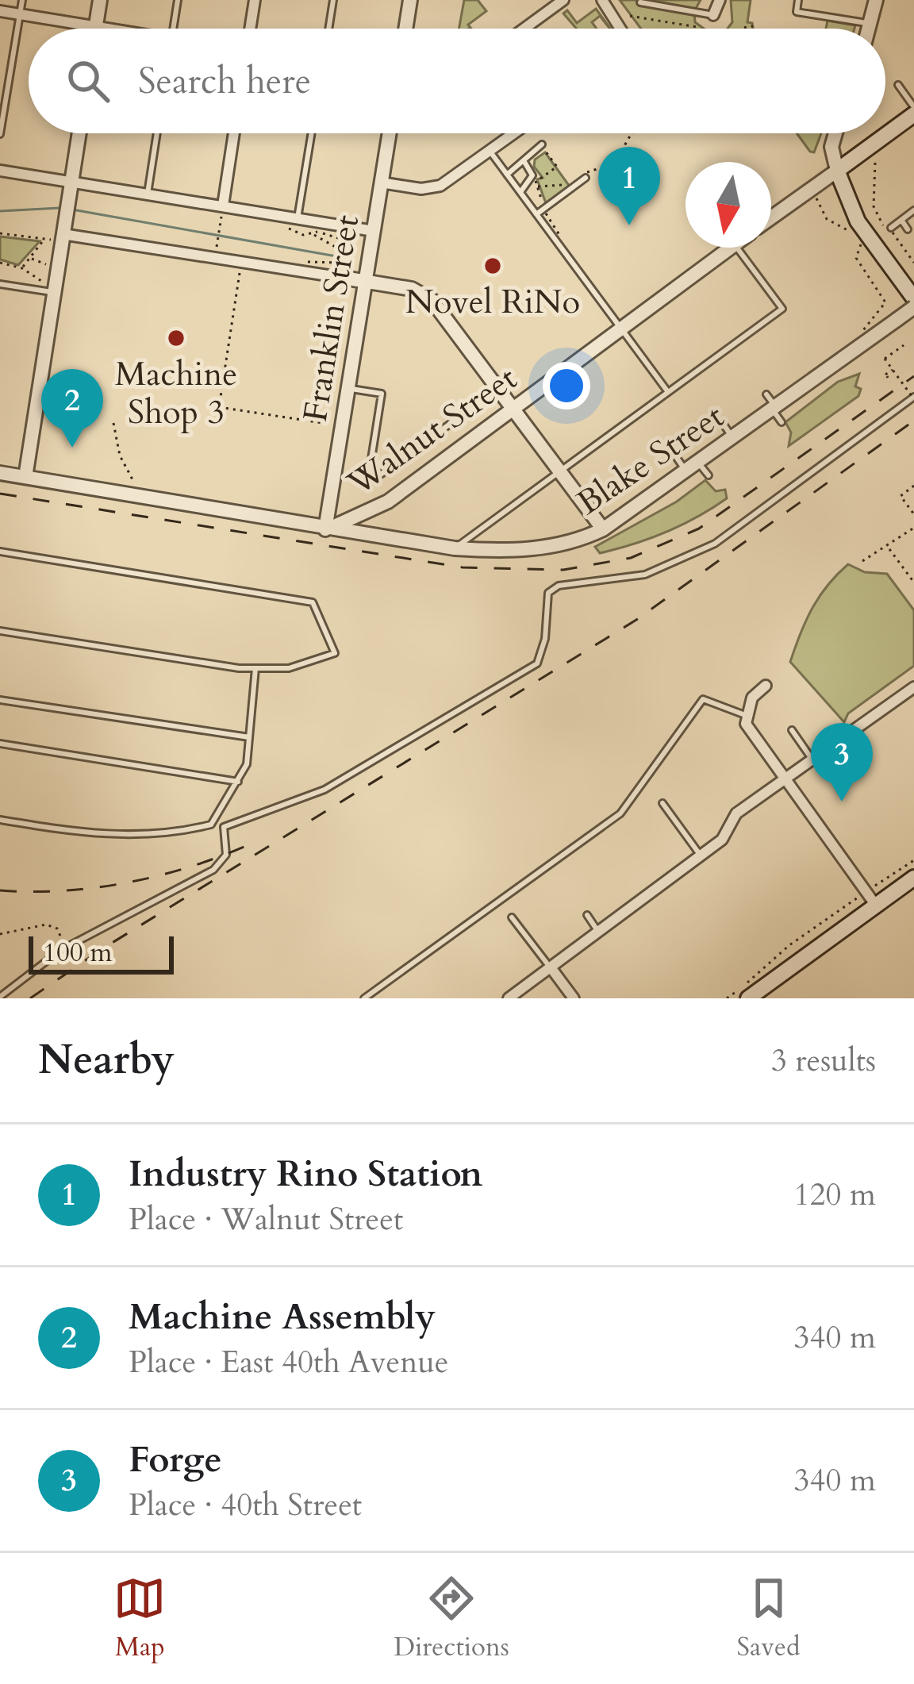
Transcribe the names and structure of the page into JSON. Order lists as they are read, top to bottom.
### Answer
{
  "streets": {
    "street": ["Franklin Street", "Walnut Street", "Blake Street"]
  },
  "crossings": [
    ["Franklin Street", "Walnut Street"],
    ["Franklin Street", "Blake Street"],
    ["Walnut Street", "Blake Street"]
  ],
  "places": ["Novel RiNo", "Machine Shop 3"],
  "scale_bar": "100 m",
  "north": "bottom",
  "page": {
    "search": "Search here",
    "pins": ["1", "2", "3"],
    "scale": "100 m",
    "heading": ["Nearby", "3 results"],
    "list": [
      {
        "mark": "1",
        "name": "Industry Rino Station",
        "note": "Place · Walnut Street",
        "value": "120 m"
      },
      {
        "mark": "2",
        "name": "Machine Assembly",
        "note": "Place · East 40th Avenue",
        "value": "340 m"
      },
      {
        "mark": "3",
        "name": "Forge",
        "note": "Place · 40th Street",
        "value": "340 m"
      }
    ],
    "nav": ["Map", "Directions", "Saved"]
  }
}
